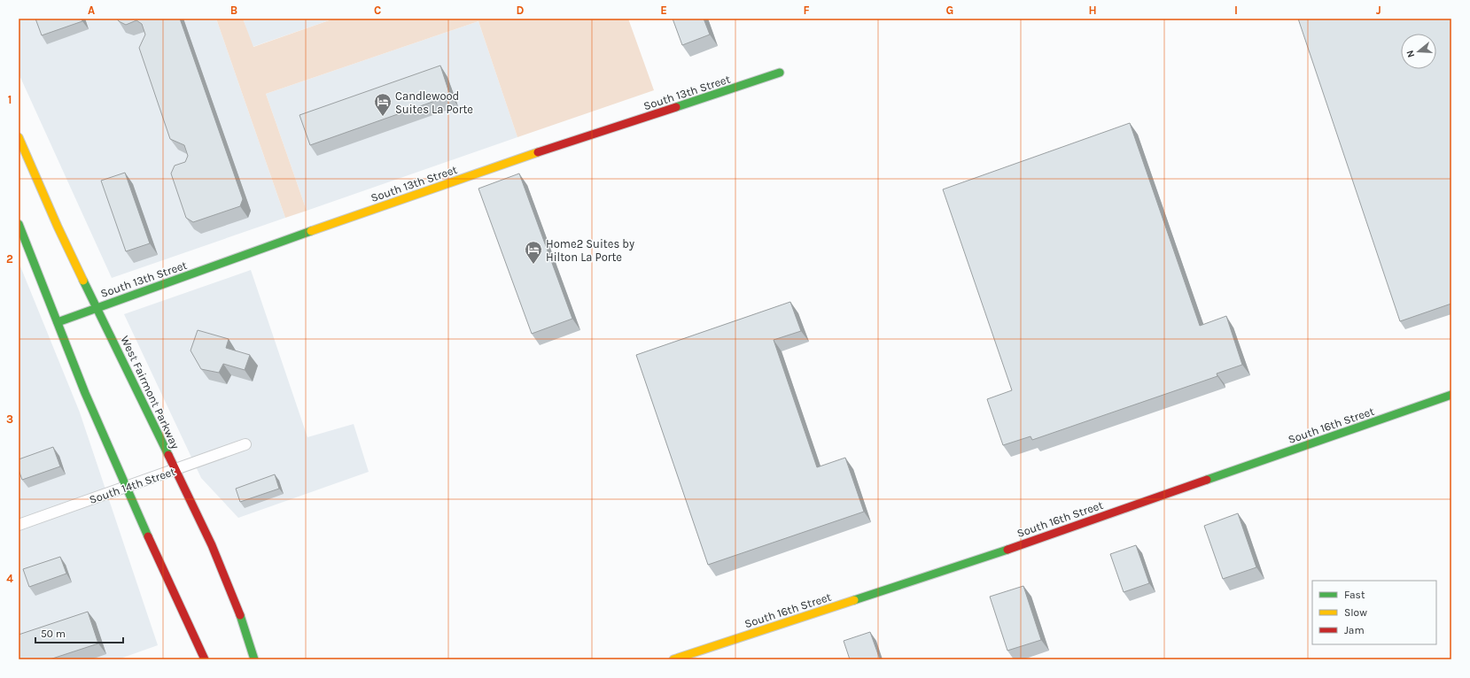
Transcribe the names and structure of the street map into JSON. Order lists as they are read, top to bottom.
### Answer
{
  "streets": {
    "street": [
      "South 13th Street",
      "West Fairmont Parkway",
      "South 16th Street",
      "South 14th Street"
    ]
  },
  "crossings": [
    ["South 13th Street", "West Fairmont Parkway"],
    ["West Fairmont Parkway", "South 14th Street"]
  ],
  "places": {
    "hotel": ["Candlewood Suites La Porte", "Home2 Suites by Hilton La Porte"]
  },
  "legend": ["Fast", "Slow", "Jam"],
  "scale_bar": "50 m",
  "north": "left",
  "grid": {
    "columns": [
      "A",
      "B",
      "C",
      "D",
      "E",
      "F",
      "G",
      "H",
      "I",
      "J"
    ],
    "rows": [
      "1",
      "2",
      "3",
      "4"
    ]
  }
}
